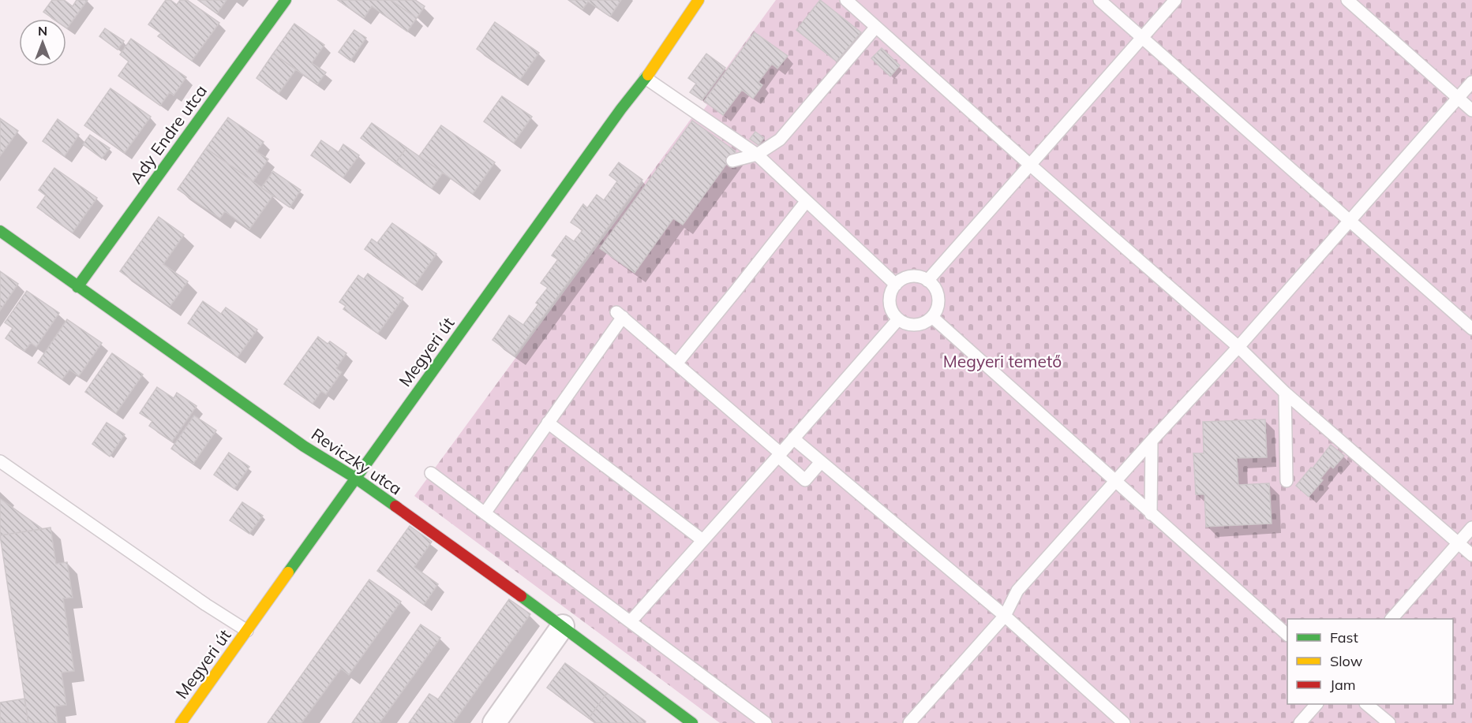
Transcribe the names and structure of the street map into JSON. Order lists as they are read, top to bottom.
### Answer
{
  "streets": {
    "street": ["Ady Endre utca", "Megyeri út", "Reviczky utca"]
  },
  "crossings": [
    ["Ady Endre utca", "Reviczky utca"],
    ["Megyeri út", "Reviczky utca"]
  ],
  "parks": ["Megyeri temető"],
  "legend": ["Fast", "Slow", "Jam"],
  "north": "top"
}
